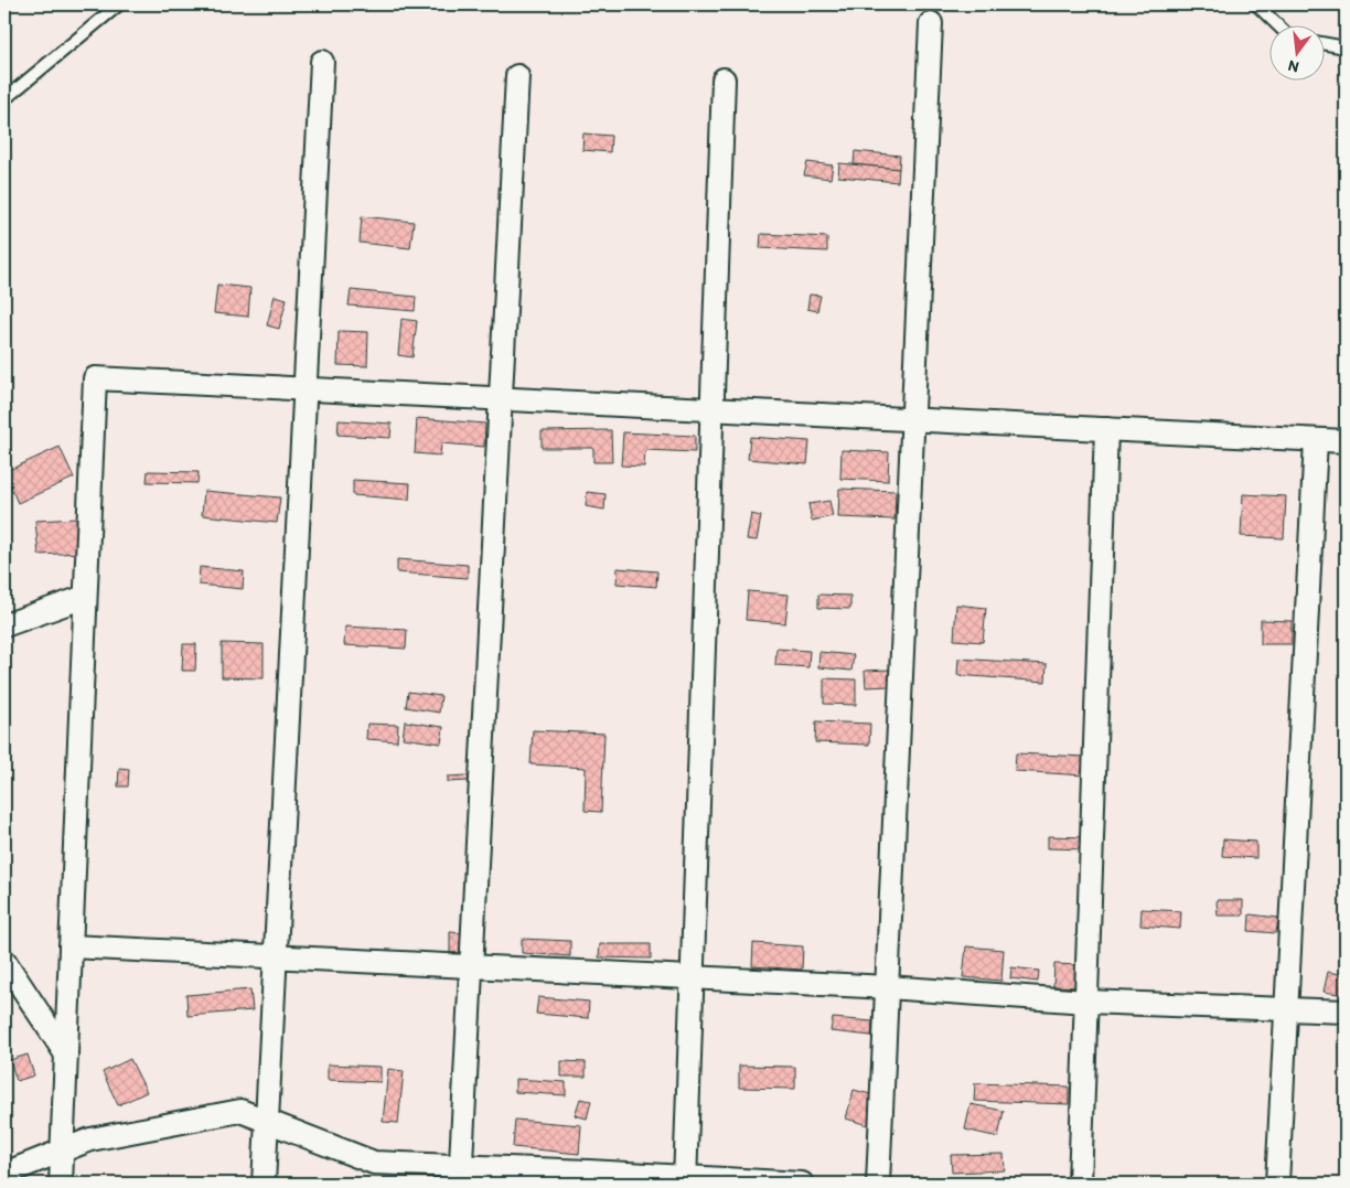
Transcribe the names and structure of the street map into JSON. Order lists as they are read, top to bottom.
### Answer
{
  "north": "bottom"
}
